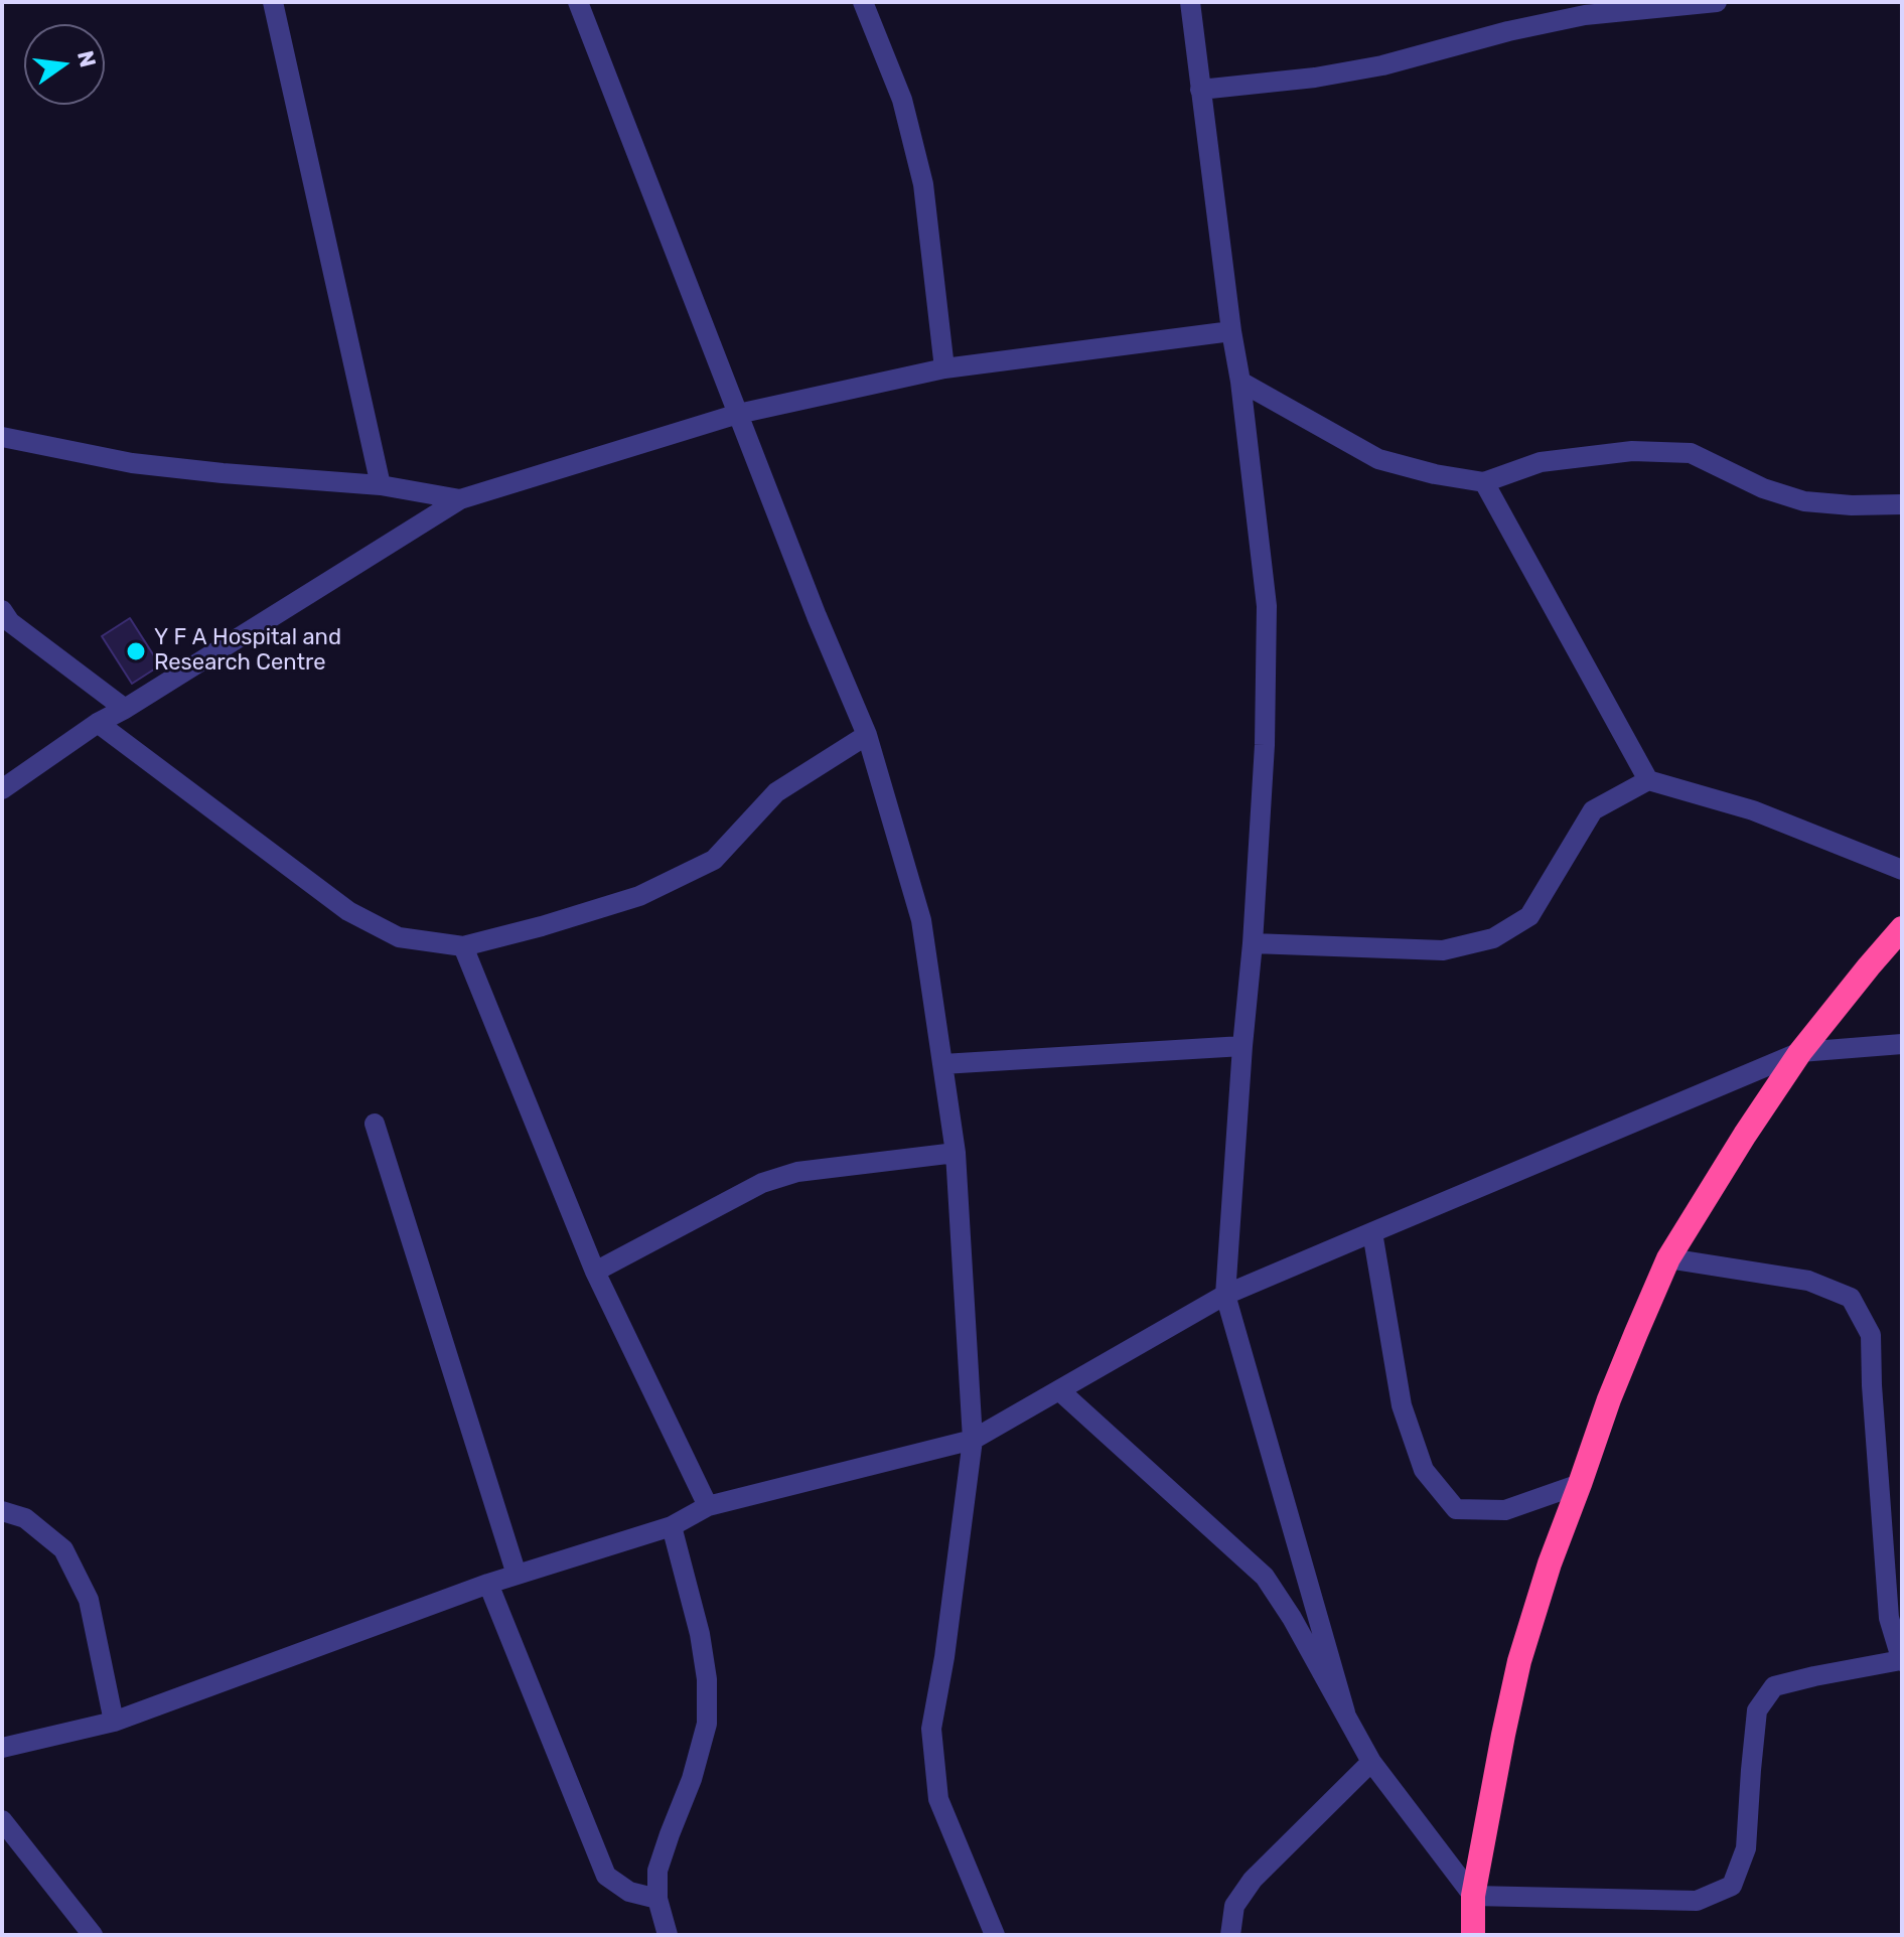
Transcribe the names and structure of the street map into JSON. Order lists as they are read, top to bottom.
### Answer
{
  "places": ["Y F A Hospital and Research Centre"],
  "north": "right"
}
